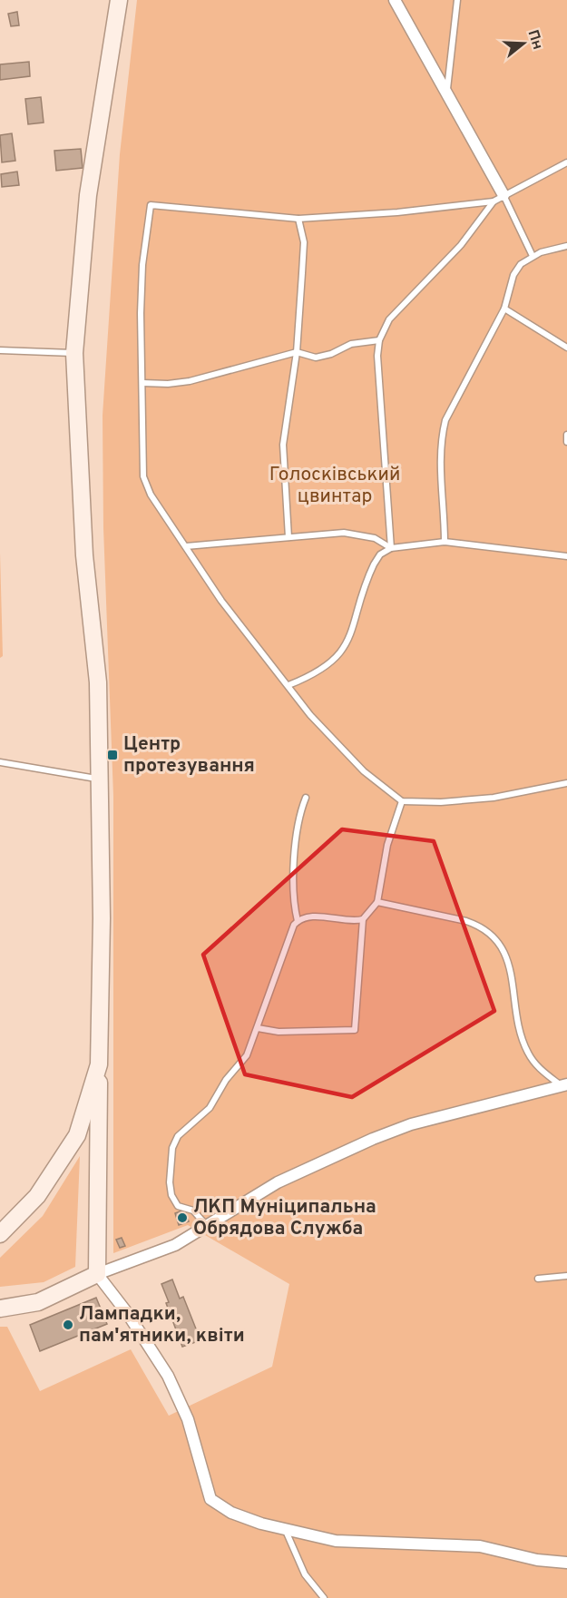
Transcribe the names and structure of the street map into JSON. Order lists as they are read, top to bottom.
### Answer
{
  "parks": ["Голосківський цвинтар"],
  "places": {
    "transit": ["Центр протезування"],
    "other": ["ЛКП Муніципальна Обрядова Служба", "Лампадки, пам'ятники, квіти"]
  },
  "north": "right"
}
